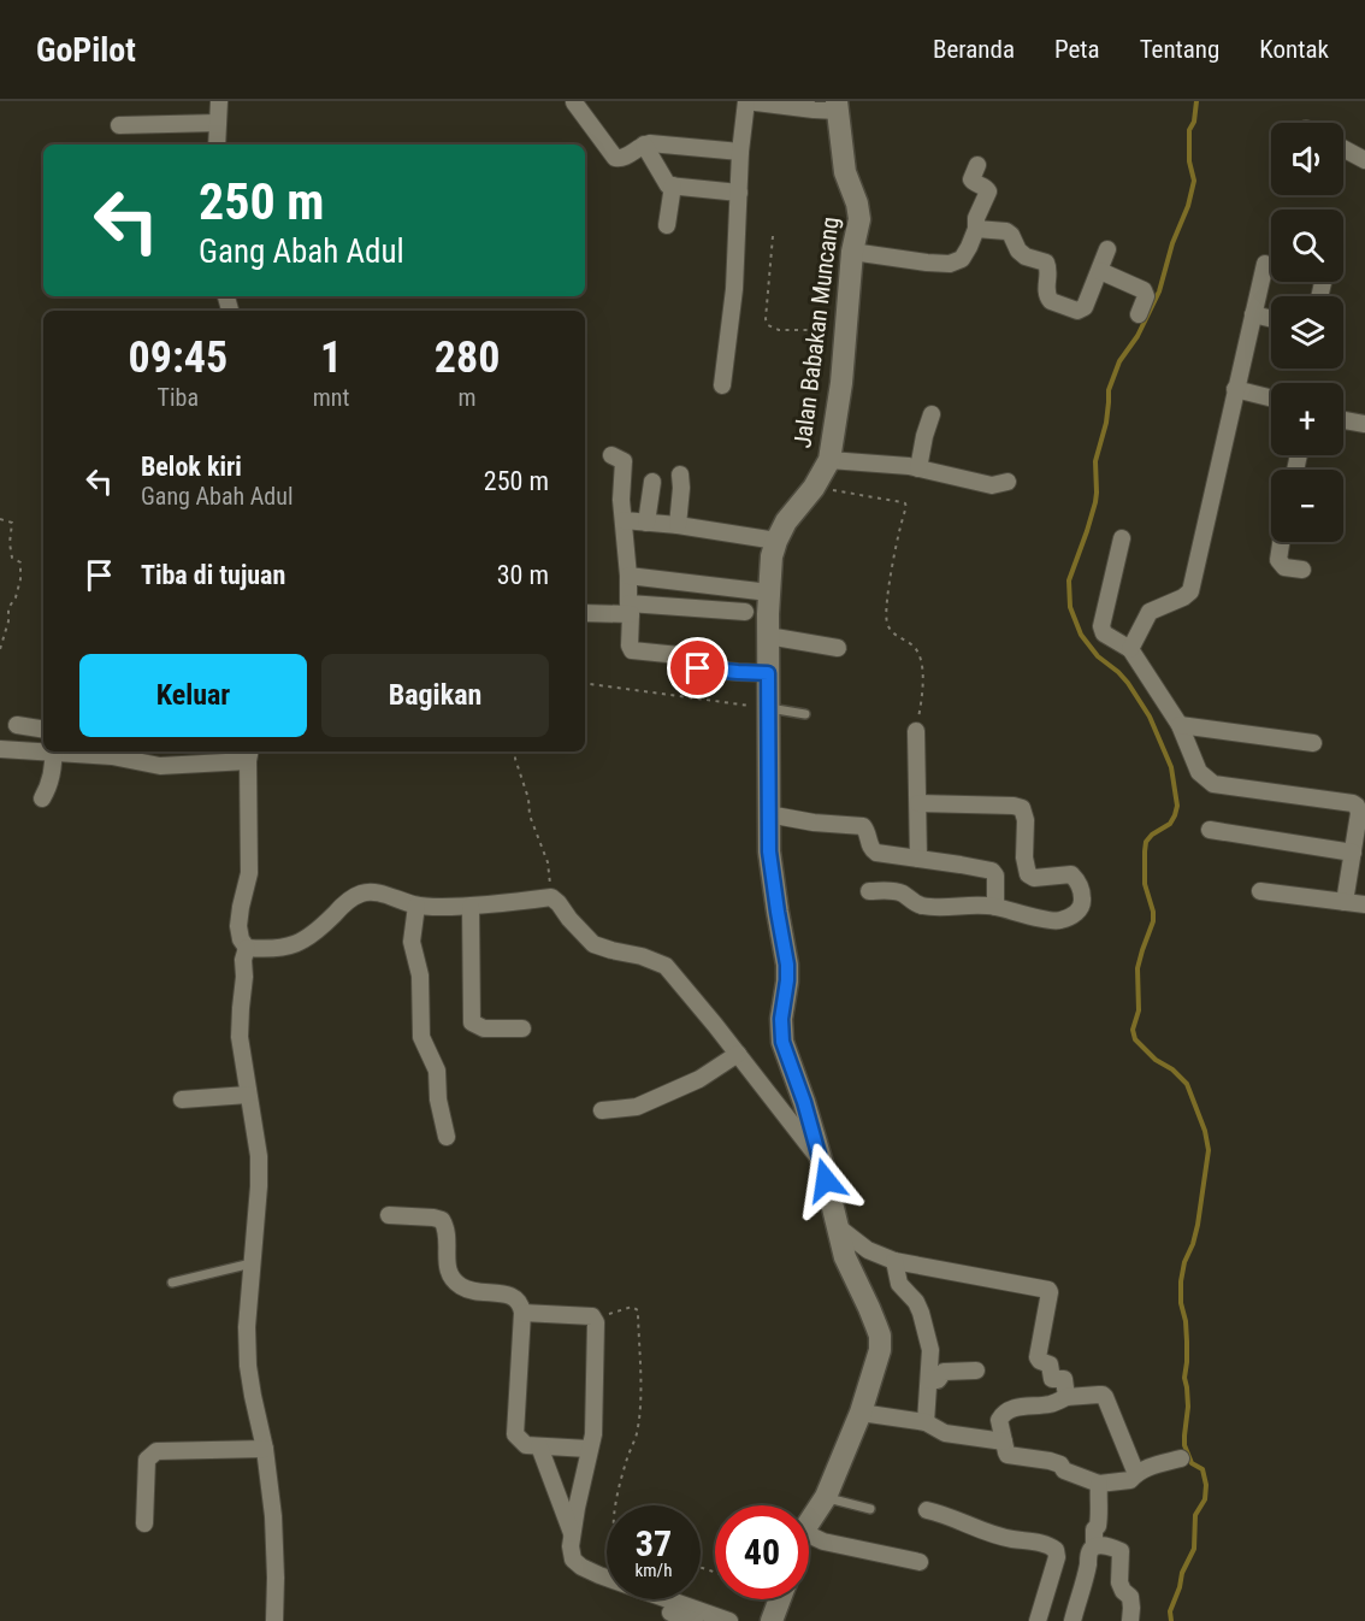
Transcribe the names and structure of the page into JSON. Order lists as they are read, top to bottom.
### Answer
{
  "streets": {
    "street": ["Jalan Babakan Muncang"]
  },
  "page": {
    "header": "GoPilot",
    "nav": [
      "Beranda",
      "Peta",
      "Tentang",
      "Kontak"
    ],
    "map_buttons": ["+", "−"],
    "turn": ["250 m", "Gang Abah Adul"],
    "eta": [
      "09:45",
      "Tiba",
      "1",
      "mnt",
      "280",
      "m"
    ],
    "list": [
      {
        "name": "Belok kiri",
        "note": "Gang Abah Adul",
        "value": "250 m"
      },
      {
        "name": "Tiba di tujuan",
        "value": "30 m"
      }
    ],
    "buttons": ["Keluar", "Bagikan"],
    "speed": "37 km/h",
    "limit": "40"
  }
}
